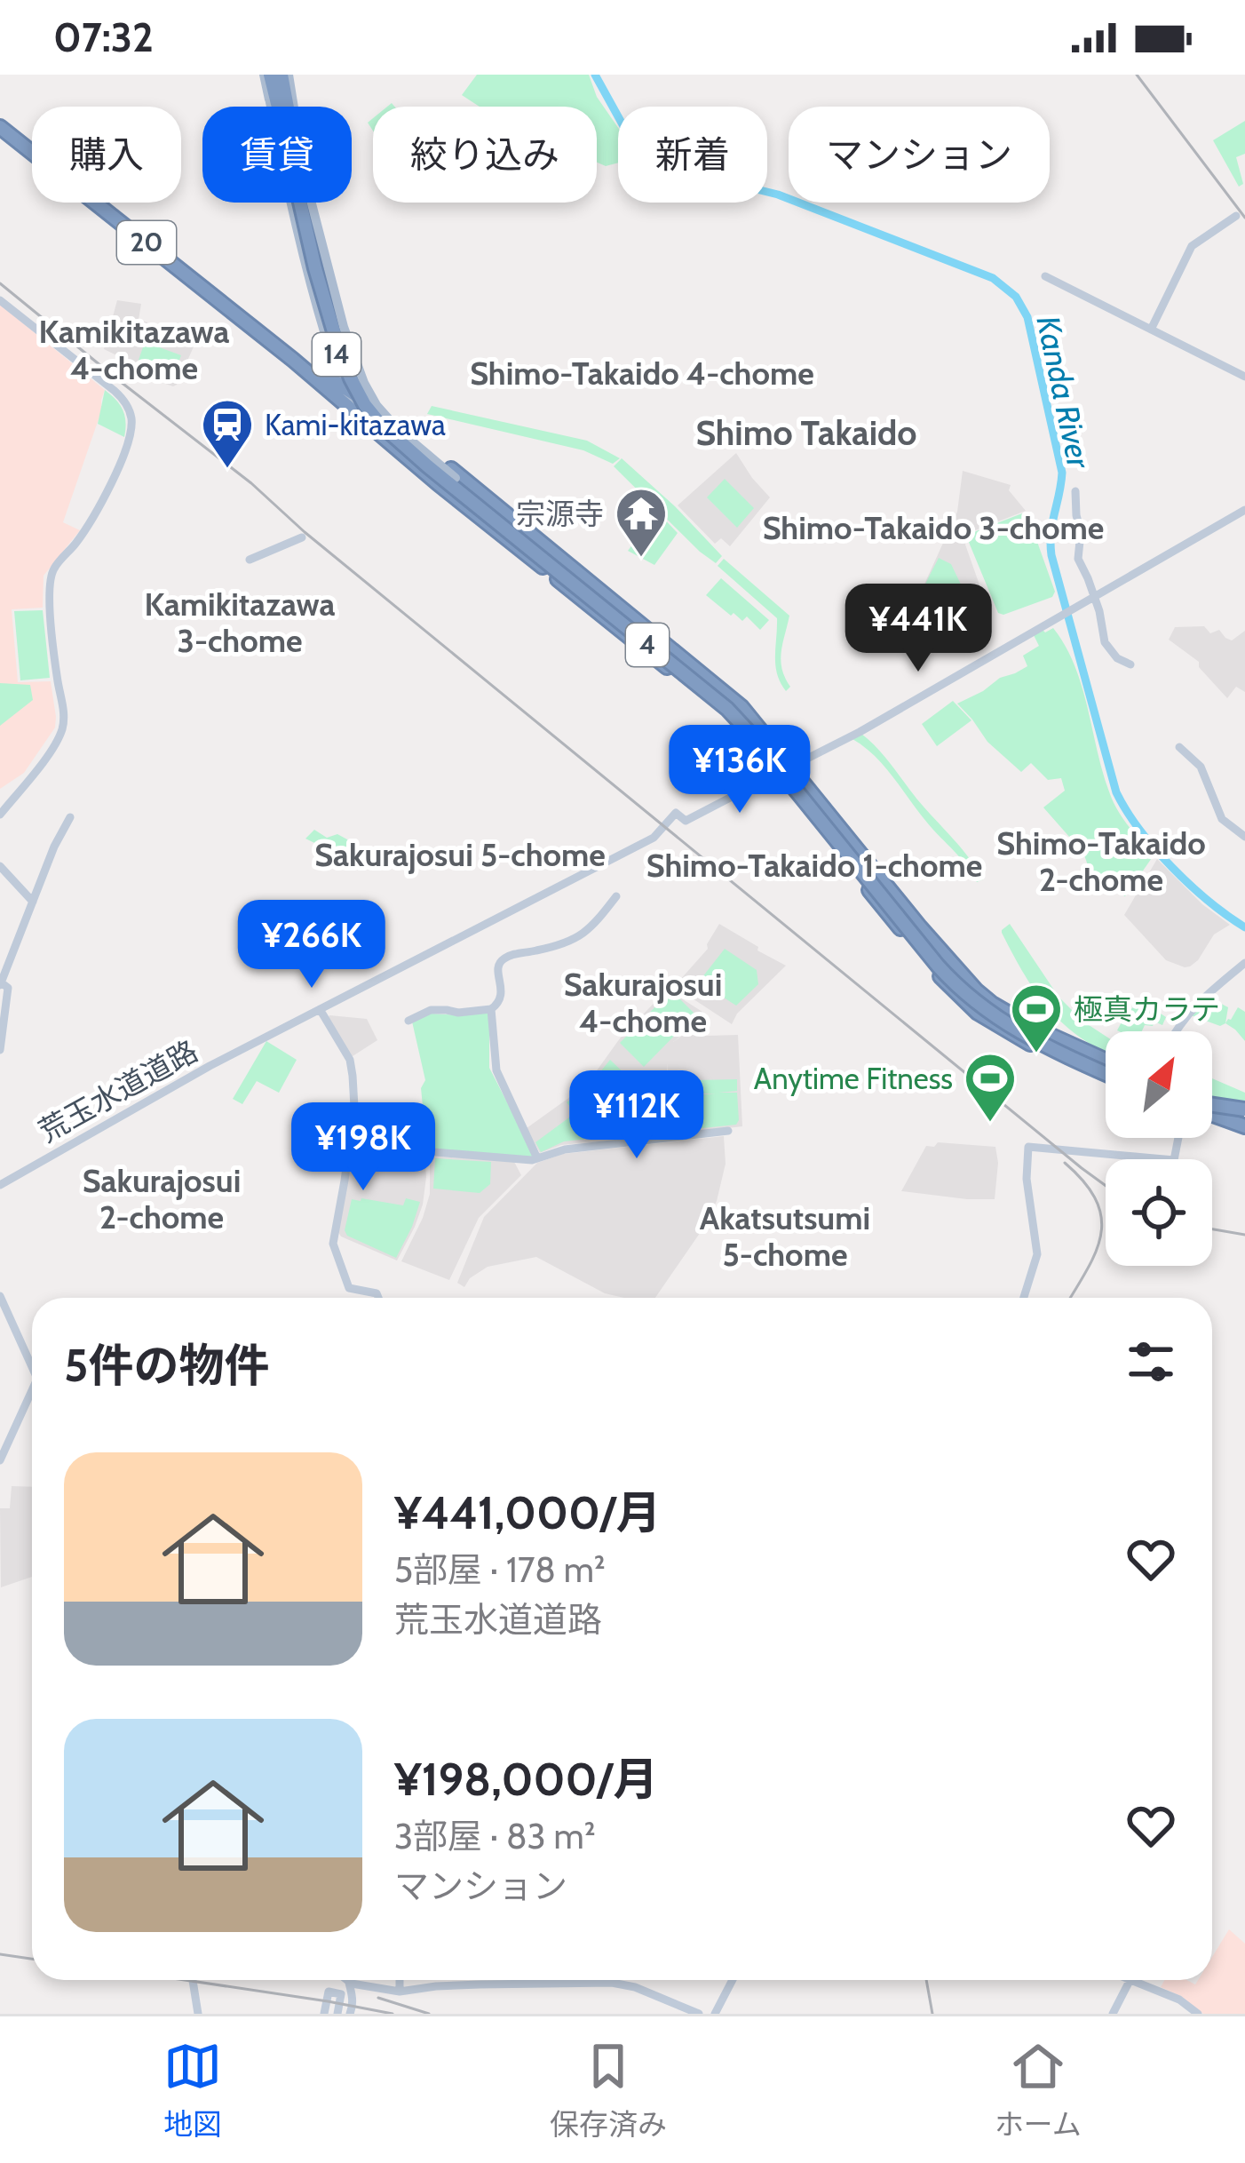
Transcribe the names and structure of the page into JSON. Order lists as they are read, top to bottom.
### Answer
{
  "streets": {
    "highway": ["20", "4"],
    "main road": ["14"],
    "street": ["荒玉水道道路"]
  },
  "crossings": [
    ["20", "14"],
    ["20", "荒玉水道道路"],
    ["14", "4"]
  ],
  "districts": [
    "Kamikitazawa 4-chome",
    "Shimo-Takaido 4-chome",
    "Shimo Takaido",
    "Shimo-Takaido 3-chome",
    "Kamikitazawa 3-chome",
    "Shimo-Takaido 2-chome",
    "Sakurajosui 5-chome",
    "Shimo-Takaido 1-chome",
    "Sakurajosui 4-chome",
    "Sakurajosui 2-chome",
    "Akatsutsumi 5-chome"
  ],
  "water": ["Kanda River"],
  "places": {
    "station": ["Kami-kitazawa"],
    "temple": ["宗源寺"],
    "sports": ["極真カラテ", "Anytime Fitness"]
  },
  "north": "top right",
  "page": {
    "status": "07:32",
    "chip": [
      "購入",
      "賃貸",
      "絞り込み",
      "新着",
      "マンション"
    ],
    "price": [
      "¥441K",
      "¥136K",
      "¥266K",
      "¥112K",
      "¥198K"
    ],
    "heading": "5件の物件",
    "list": [
      {
        "name": "¥441,000/月",
        "note": "5部屋 · 178 m² · 荒玉水道道路"
      },
      {
        "name": "¥198,000/月",
        "note": "3部屋 · 83 m² · マンション"
      }
    ],
    "tabs": ["地図", "保存済み", "ホーム"]
  }
}
